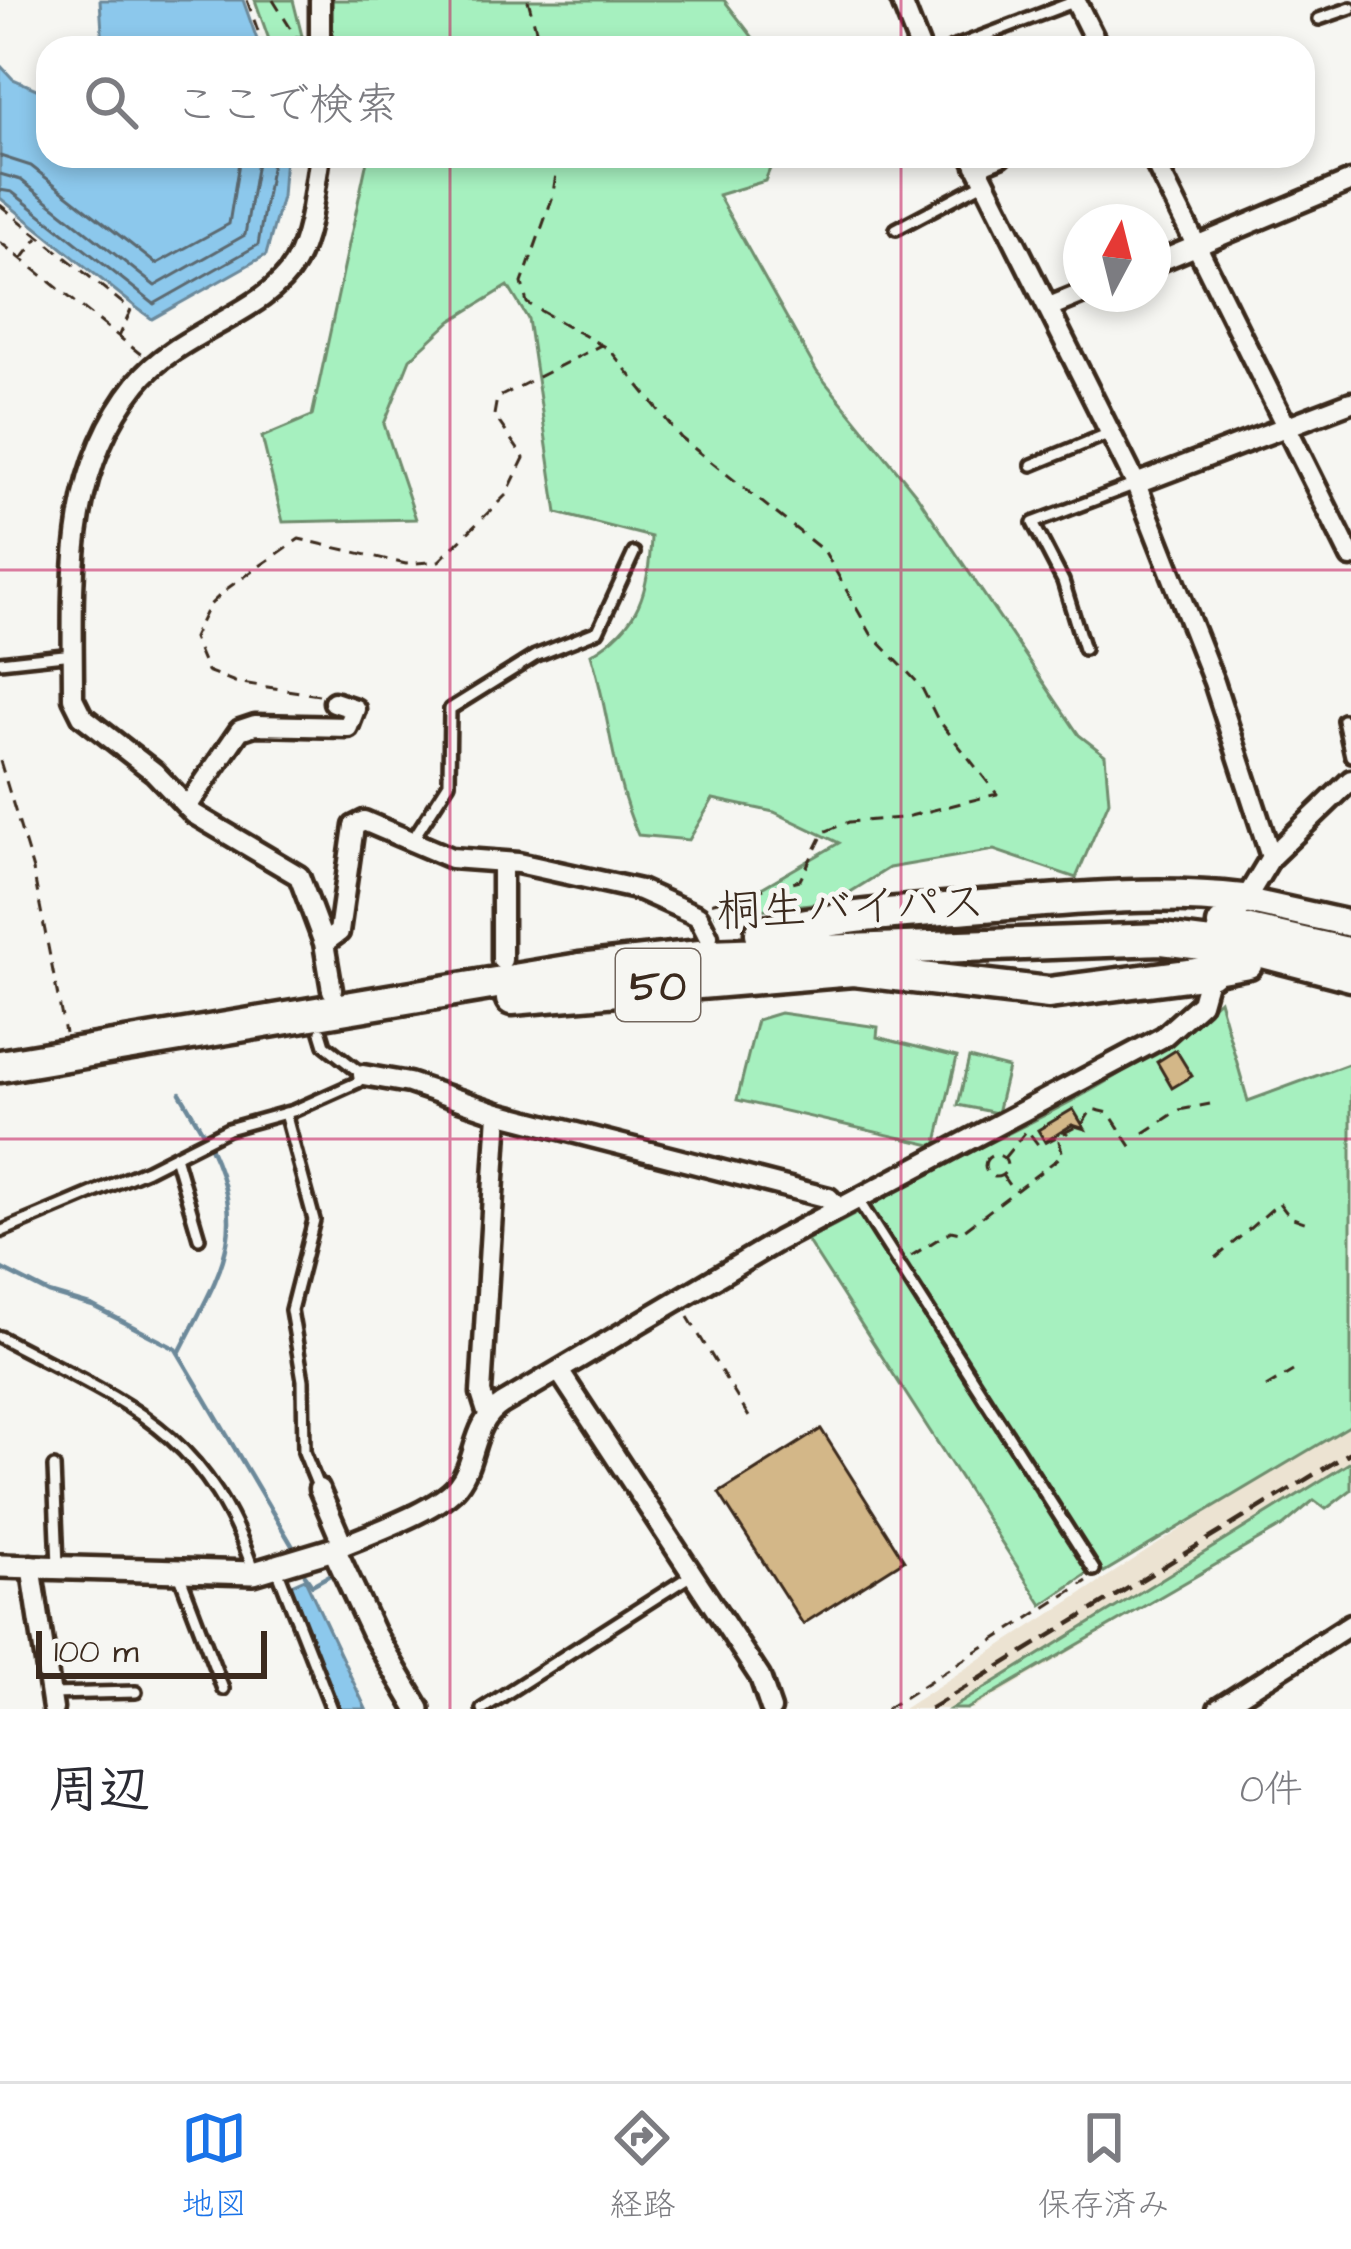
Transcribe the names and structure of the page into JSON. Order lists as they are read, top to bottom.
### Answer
{
  "streets": {
    "highway": ["桐生バイパス", "50"]
  },
  "crossings": [
    ["桐生バイパス", "50"]
  ],
  "scale_bar": "100 m",
  "north": "top",
  "page": {
    "search": "ここで検索",
    "scale": "100 m",
    "heading": ["周辺", "0件"],
    "nav": ["地図", "経路", "保存済み"]
  }
}
